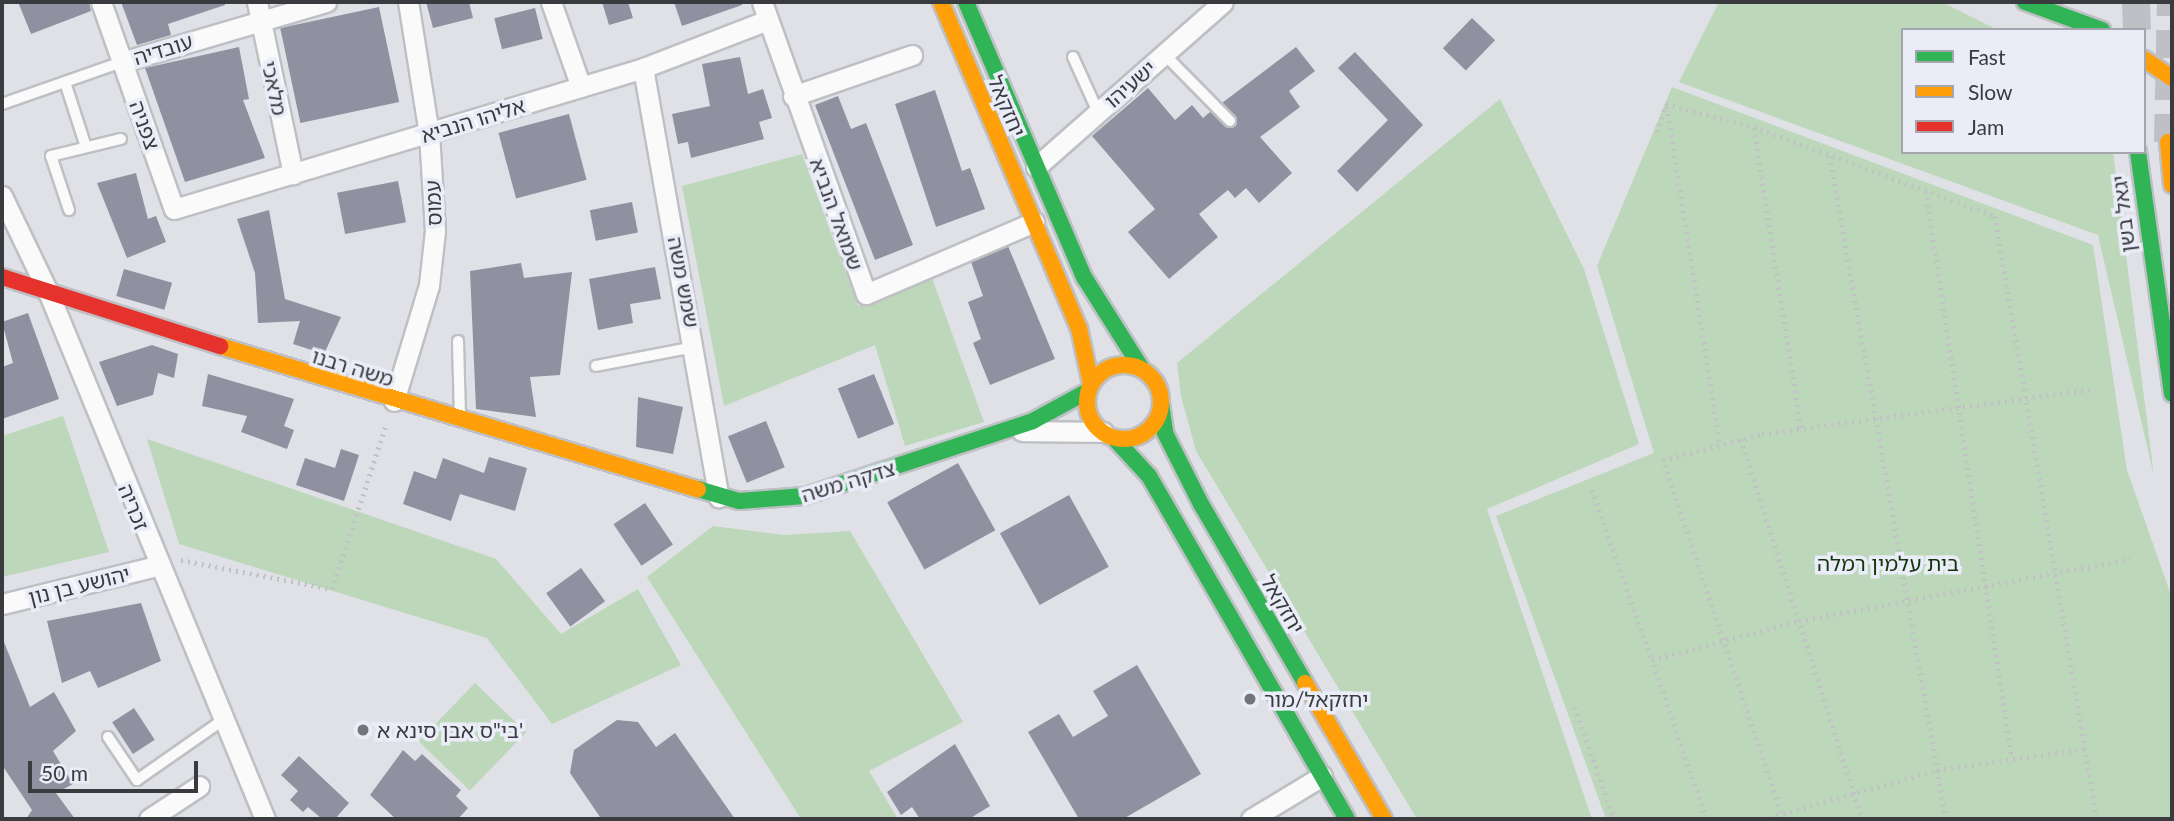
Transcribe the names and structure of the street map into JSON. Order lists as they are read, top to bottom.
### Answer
{
  "streets": {
    "main road": [
      "יחזקאל",
      "יגאל בשן",
      "משה רבנו",
      "צדקה משה"
    ],
    "street": [
      "עובדיה",
      "ישעיהו",
      "מלאכי",
      "אליהו הנביא",
      "צפניה",
      "עמוס",
      "שמואל הנביא",
      "שמש משה",
      "זכריה",
      "יהושע בן נון"
    ]
  },
  "crossings": [
    ["עובדיה", "מלאכי"],
    ["עובדיה", "צפניה"],
    ["ישעיהו", "יחזקאל"],
    ["מלאכי", "אליהו הנביא"],
    ["יחזקאל", "שמואל הנביא"],
    ["יחזקאל", "צדקה משה"],
    ["אליהו הנביא", "צפניה"],
    ["אליהו הנביא", "עמוס"],
    ["אליהו הנביא", "שמואל הנביא"],
    ["אליהו הנביא", "שמש משה"],
    ["עמוס", "משה רבנו"],
    ["שמש משה", "צדקה משה"],
    ["משה רבנו", "צדקה משה"],
    ["משה רבנו", "זכריה"],
    ["זכריה", "יהושע בן נון"]
  ],
  "parks": ["בית עלמין רמלה"],
  "places": ["יחזקאל/מור", "בי\"ס אבן סינא א'"],
  "legend": ["Fast", "Slow", "Jam"],
  "scale_bar": "50 m"
}
